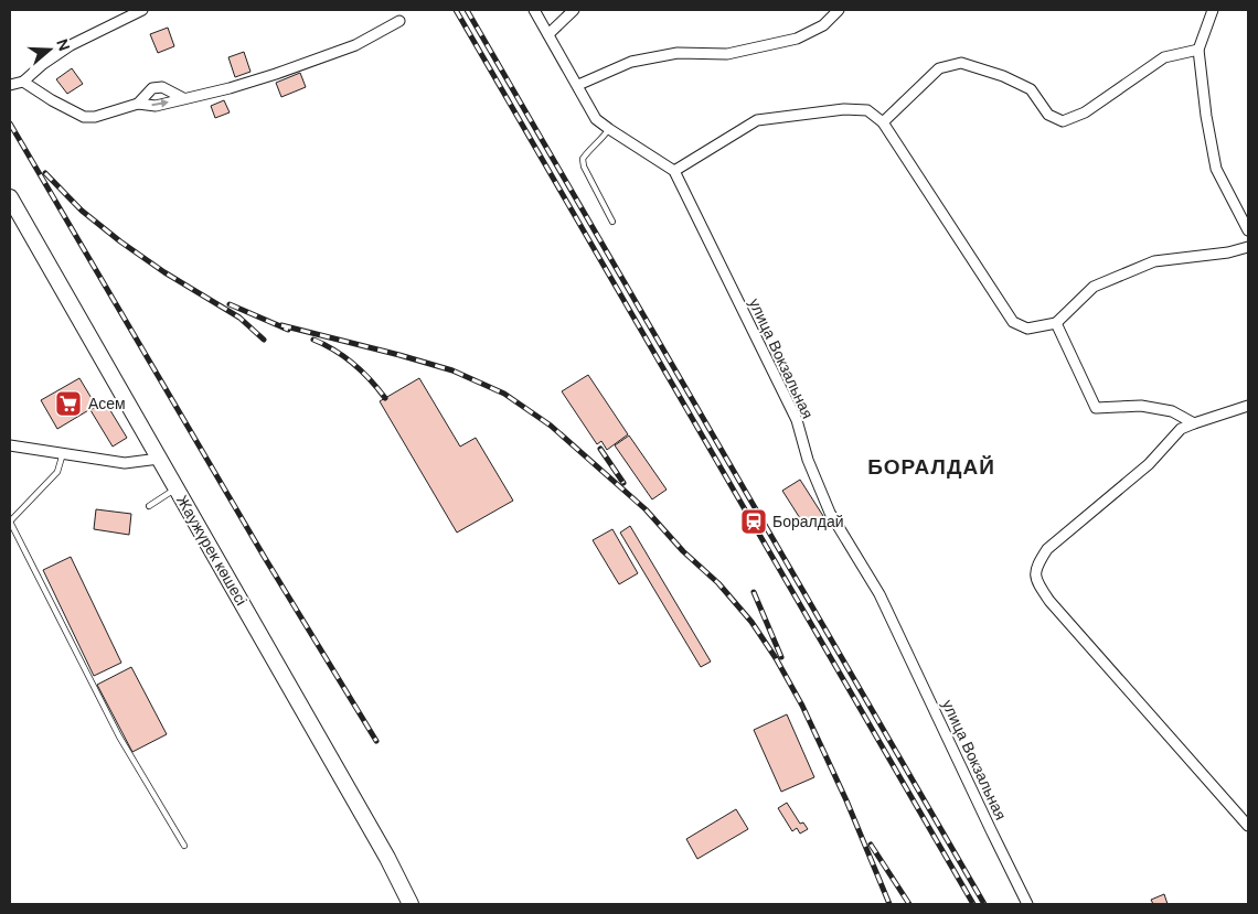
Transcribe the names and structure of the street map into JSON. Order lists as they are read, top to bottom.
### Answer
{
  "streets": {
    "main road": ["Жаужүрек көшесі"],
    "street": ["улица Вокзальная"]
  },
  "districts": ["БОРАЛДАЙ"],
  "places": {
    "supermarket": ["Асем"],
    "station": ["Боралдай"]
  },
  "north": "right"
}
